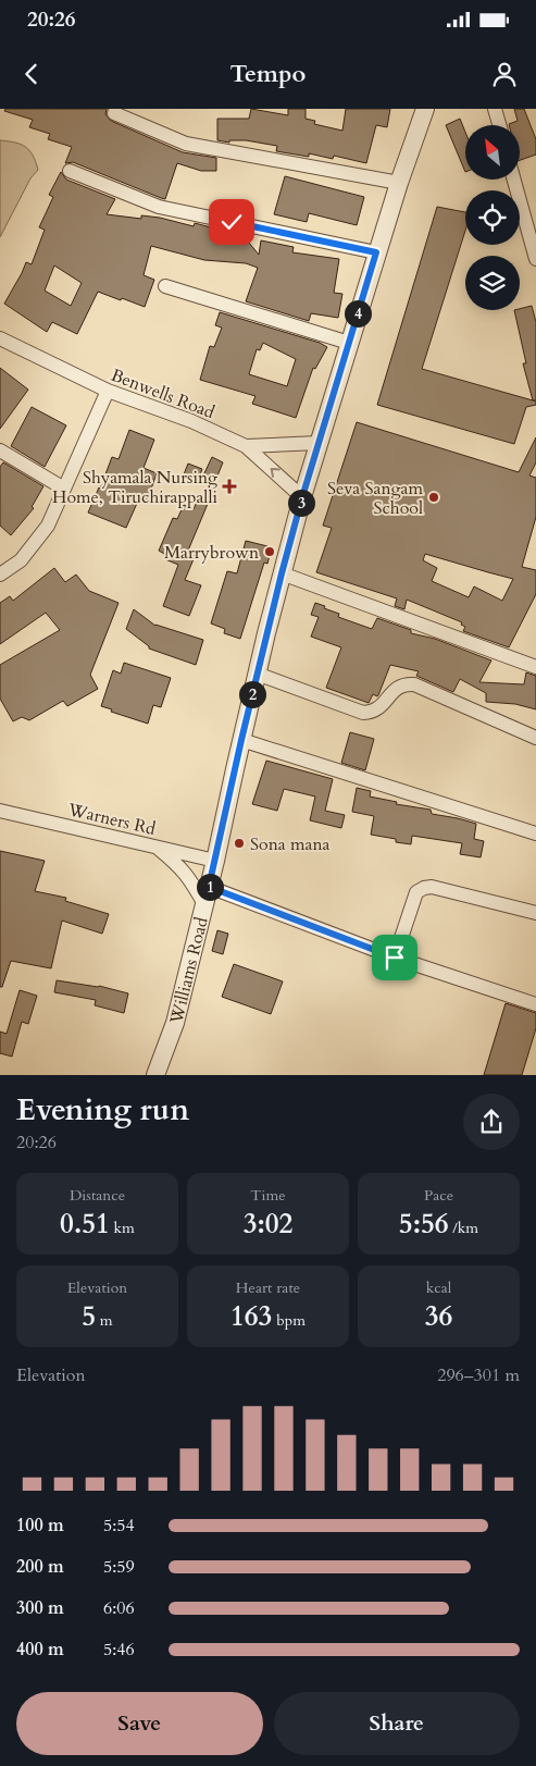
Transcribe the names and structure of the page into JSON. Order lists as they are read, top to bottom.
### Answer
{
  "streets": {
    "street": ["Benwells Road", "Warners Rd", "Williams Road"]
  },
  "crossings": [
    ["Benwells Road", "Williams Road"],
    ["Warners Rd", "Williams Road"]
  ],
  "places": {
    "health": ["Shyamala Nursing Home, Tiruchirappalli"],
    "other": ["Seva Sangam School", "Marrybrown", "Sona mana"]
  },
  "north": "top left",
  "page": {
    "status": "20:26",
    "header": "Tempo",
    "pins": [
      "4",
      "3",
      "2",
      "1"
    ],
    "heading": ["Evening run", "20:26"],
    "stats": [
      ["Distance", "0.51 km"],
      ["Time", "3:02"],
      ["Pace", "5:56 /km"],
      ["Elevation", "5 m"],
      ["Heart rate", "163 bpm"],
      ["kcal", "36"]
    ],
    "chart": ["Elevation", "296–301 m"],
    "list": [
      {
        "name": "100 m",
        "note": "5:54"
      },
      {
        "name": "200 m",
        "note": "5:59"
      },
      {
        "name": "300 m",
        "note": "6:06"
      },
      {
        "name": "400 m",
        "note": "5:46"
      }
    ],
    "buttons": ["Save", "Share"]
  }
}
